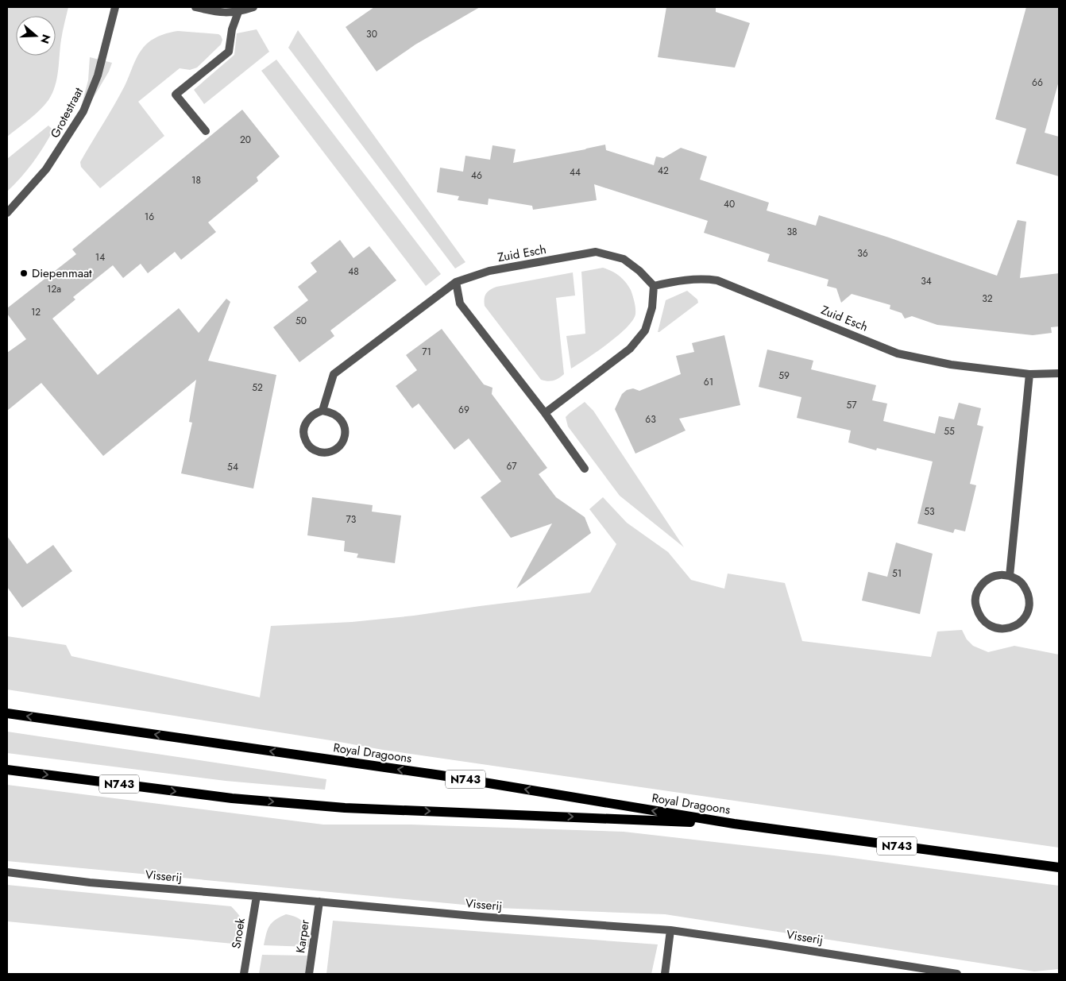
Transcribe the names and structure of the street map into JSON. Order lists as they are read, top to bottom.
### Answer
{
  "streets": {
    "main road": ["Royal Dragoons", "N743"],
    "street": [
      "Grotestraat",
      "Zuid Esch",
      "Visserij",
      "Snoek",
      "Karper"
    ]
  },
  "crossings": [
    ["Visserij", "Snoek"],
    ["Visserij", "Karper"]
  ],
  "places": ["Diepenmaat"],
  "house_numbers": [
    "30",
    "66",
    "20",
    "42",
    "44",
    "46",
    "18",
    "40",
    "16",
    "38",
    "36",
    "14",
    "48",
    "34",
    "12a",
    "32",
    "12",
    "50",
    "71",
    "59",
    "61",
    "52",
    "57",
    "69",
    "63",
    "55",
    "67",
    "54",
    "53",
    "73",
    "51"
  ],
  "north": "right"
}
